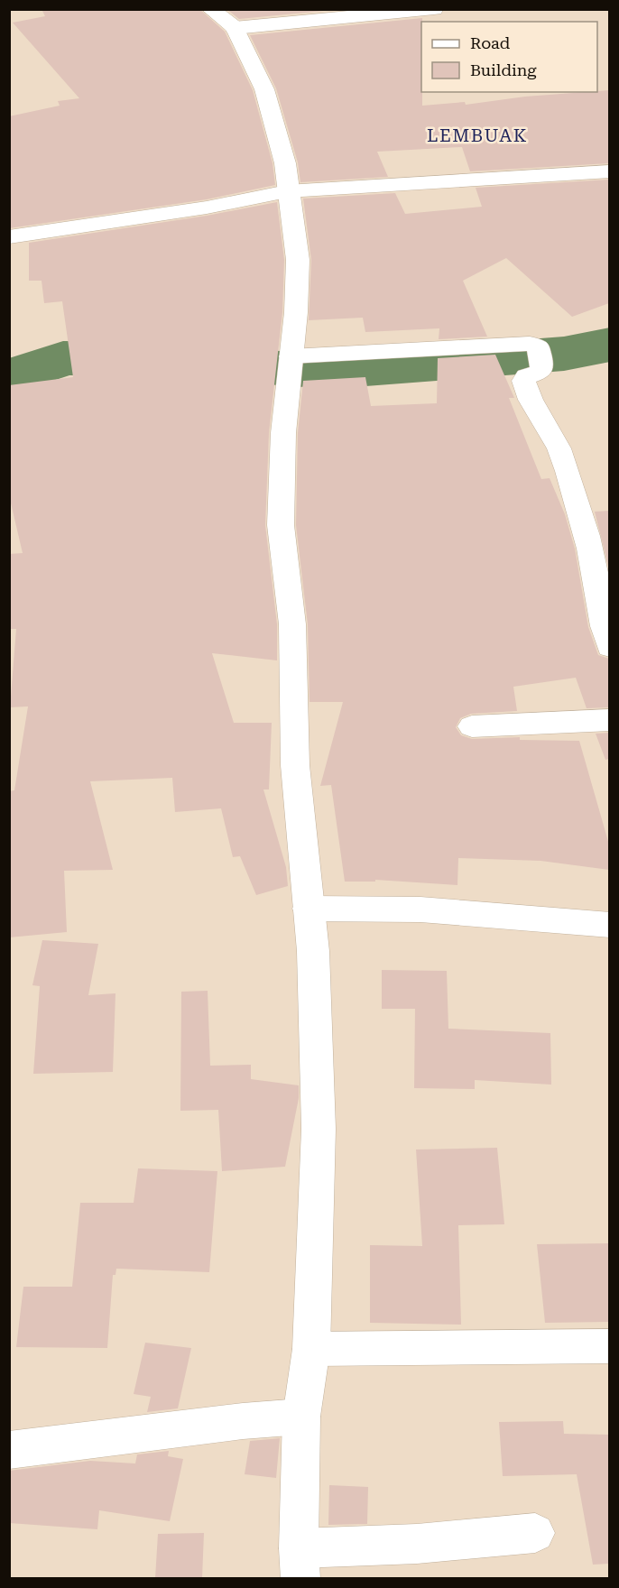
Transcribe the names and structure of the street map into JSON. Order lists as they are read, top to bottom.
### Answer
{
  "districts": ["LEMBUAK"],
  "legend": ["Road", "Building"]
}
